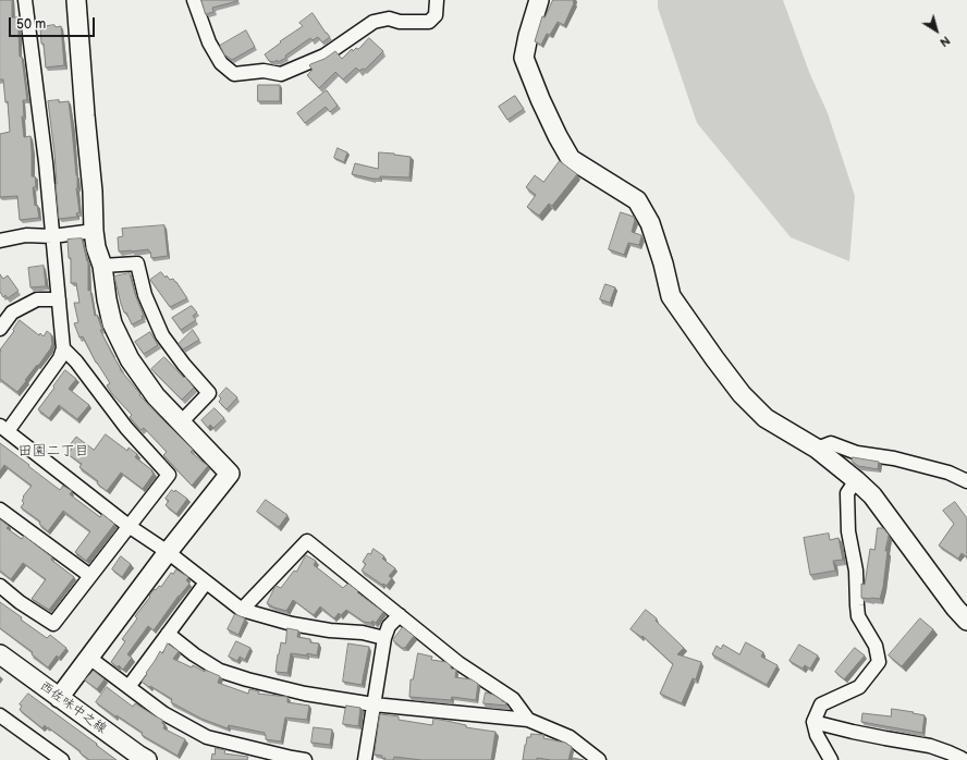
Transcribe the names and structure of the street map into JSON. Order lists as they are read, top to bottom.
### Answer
{
  "streets": {
    "street": ["西佐味中之線"]
  },
  "districts": ["田園二丁目"],
  "scale_bar": "50 m",
  "north": "bottom right"
}
